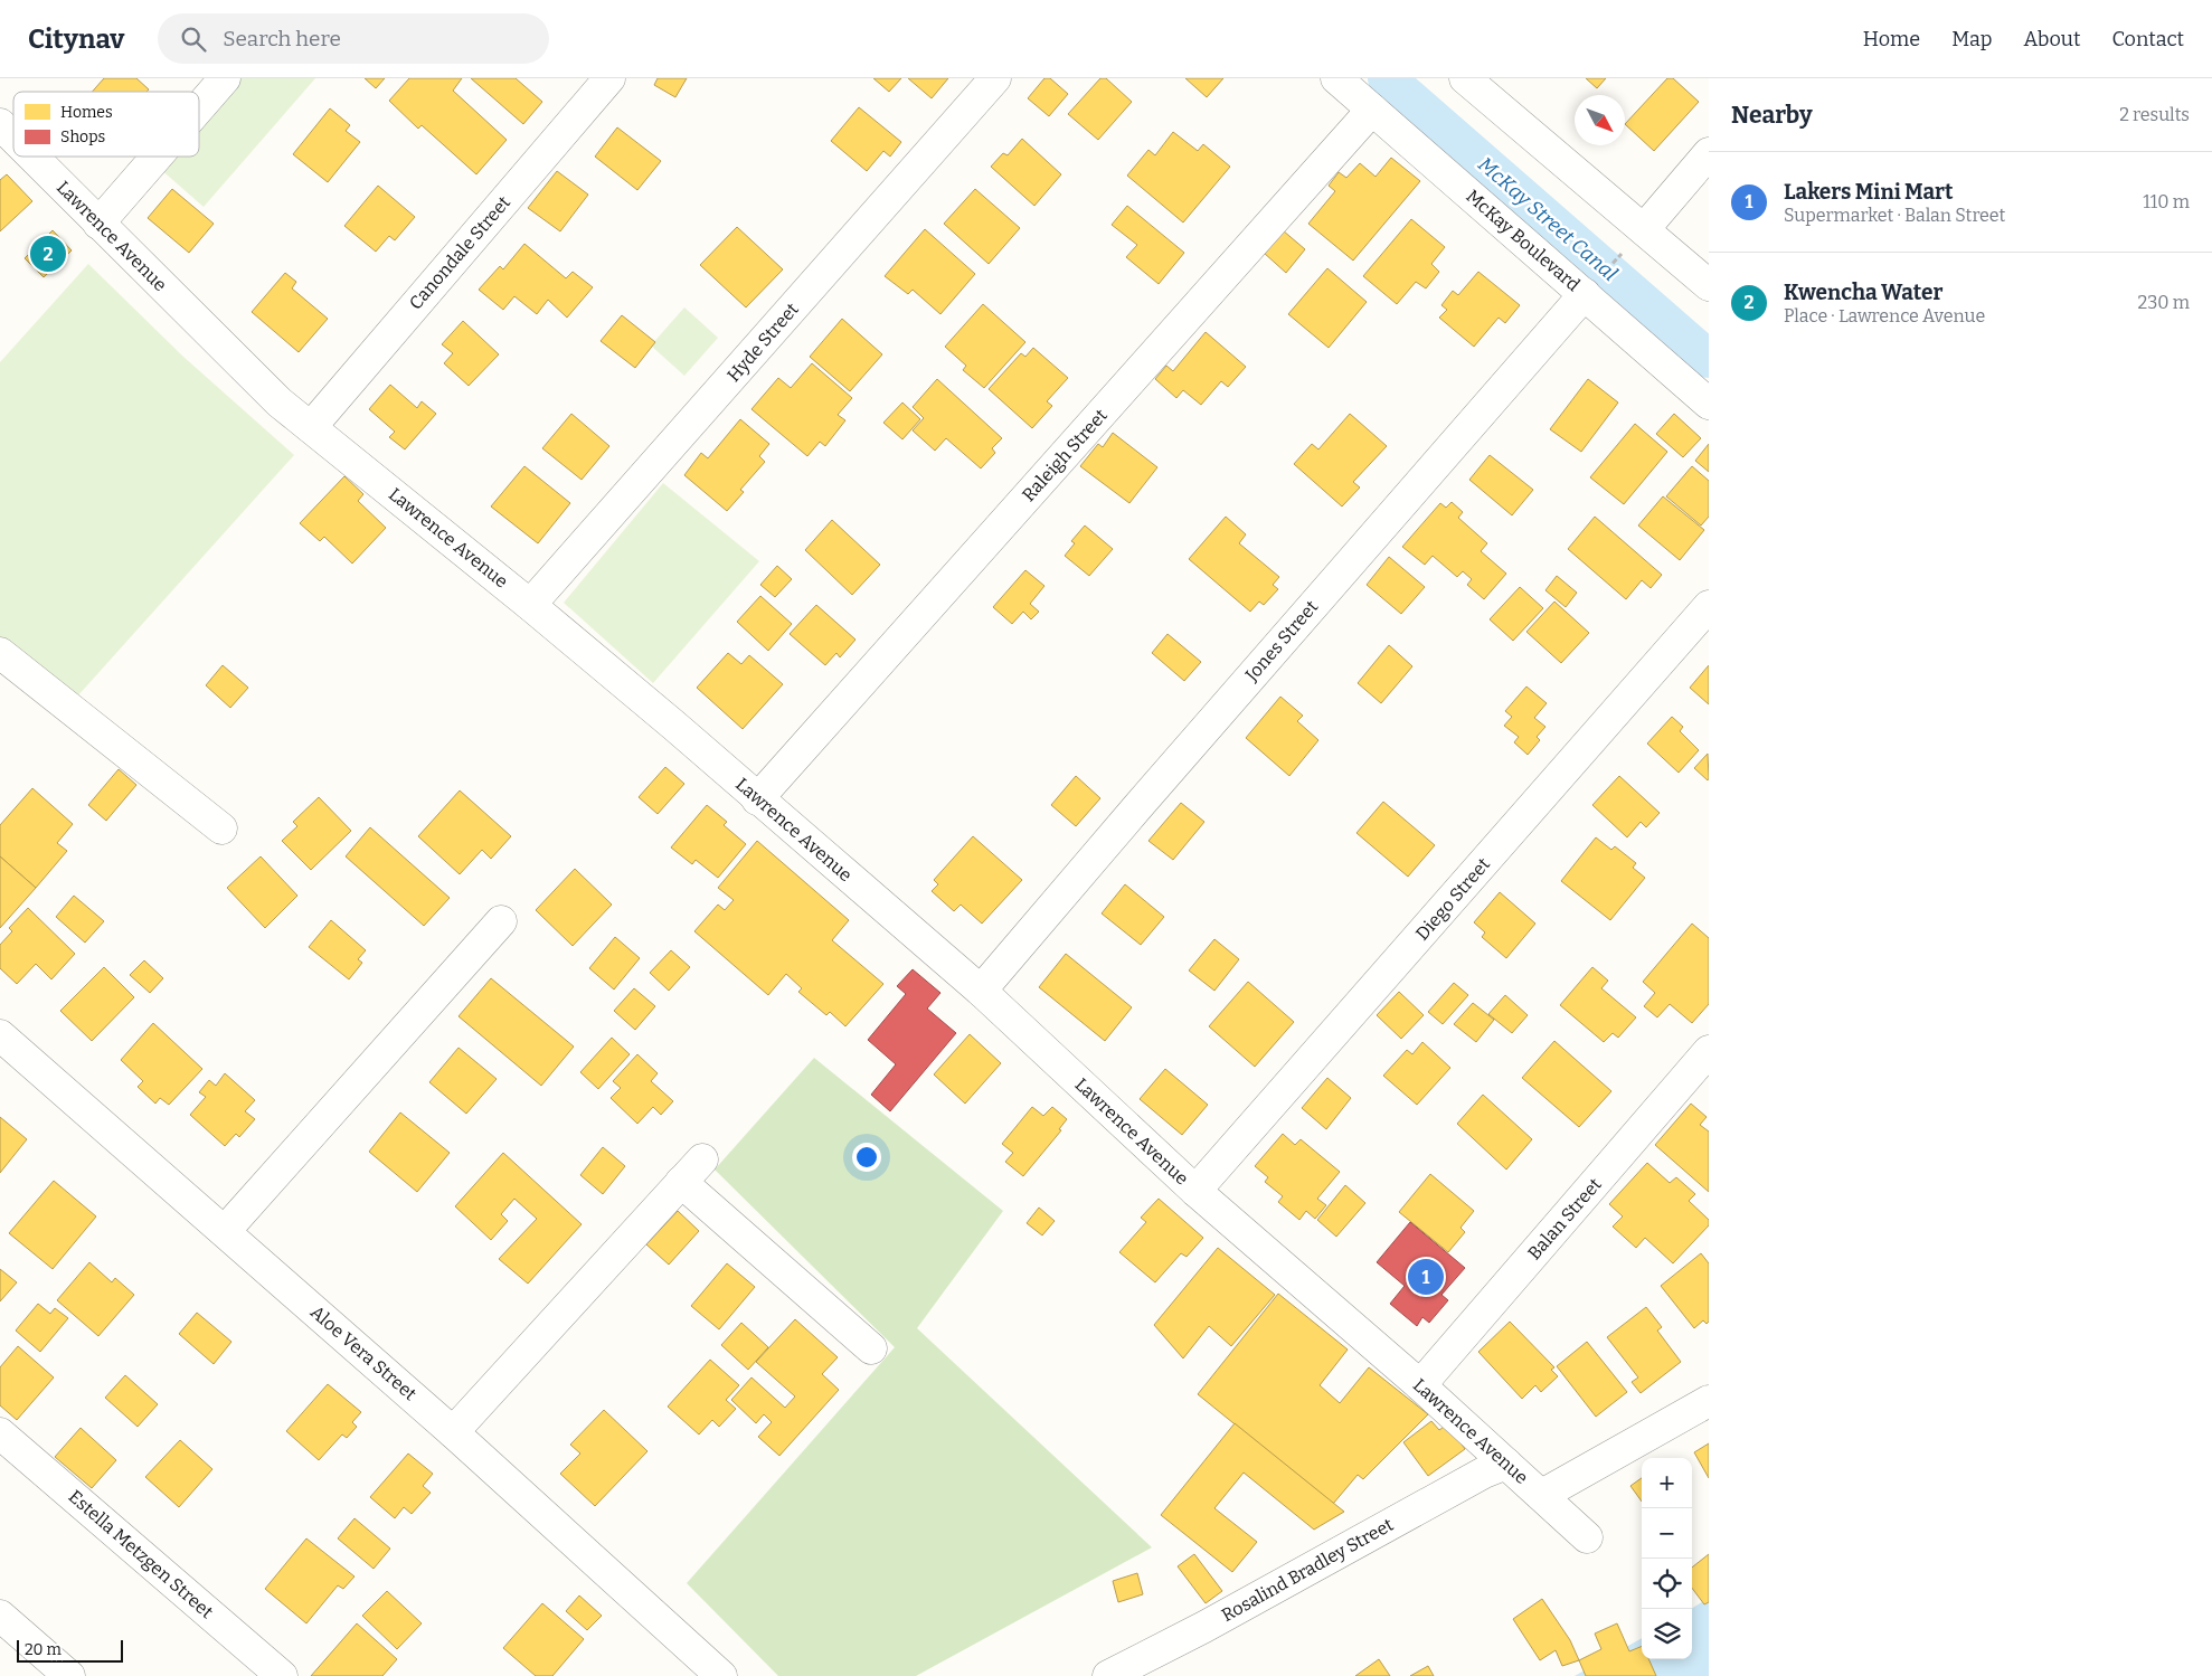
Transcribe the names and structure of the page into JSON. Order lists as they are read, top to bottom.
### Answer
{
  "streets": {
    "street": [
      "Lawrence Avenue",
      "McKay Boulevard",
      "Canondale Street",
      "Hyde Street",
      "Raleigh Street",
      "Jones Street",
      "Diego Street",
      "Balan Street",
      "Aloe Vera Street",
      "Estella Metzgen Street",
      "Rosalind Bradley Street"
    ]
  },
  "crossings": [
    ["Lawrence Avenue", "Canondale Street"],
    ["Lawrence Avenue", "Hyde Street"],
    ["Lawrence Avenue", "Raleigh Street"],
    ["Lawrence Avenue", "Jones Street"],
    ["Lawrence Avenue", "Diego Street"],
    ["Lawrence Avenue", "Balan Street"],
    ["Lawrence Avenue", "Rosalind Bradley Street"],
    ["McKay Boulevard", "Raleigh Street"],
    ["McKay Boulevard", "Jones Street"]
  ],
  "water": ["McKay Street Canal"],
  "legend": ["Homes", "Shops"],
  "scale_bar": "20 m",
  "north": "bottom right",
  "page": {
    "header": "Citynav",
    "search": "Search here",
    "nav": [
      "Home",
      "Map",
      "About",
      "Contact"
    ],
    "heading": ["Nearby", "2 results"],
    "list": [
      {
        "mark": "1",
        "name": "Lakers Mini Mart",
        "note": "Supermarket · Balan Street",
        "value": "110 m"
      },
      {
        "mark": "2",
        "name": "Kwencha Water",
        "note": "Place · Lawrence Avenue",
        "value": "230 m"
      }
    ],
    "pins": ["2", "1"],
    "map_buttons": ["+", "−"],
    "scale": "20 m"
  }
}
